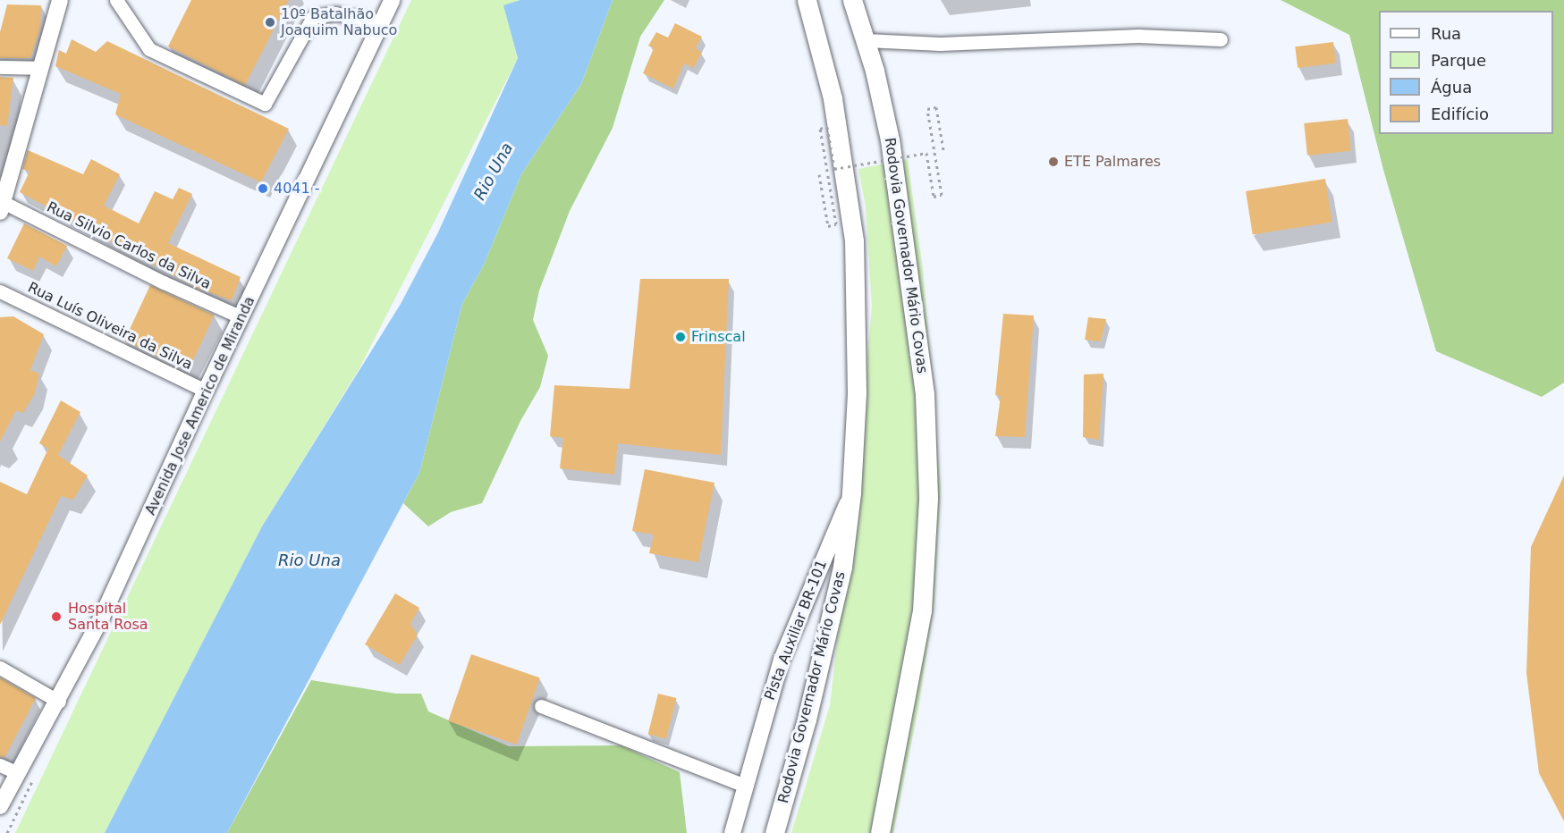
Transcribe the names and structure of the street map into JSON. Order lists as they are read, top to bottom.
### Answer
{
  "streets": {
    "highway": ["Rodovia Governador Mário Covas"],
    "main road": ["Avenida Jose Americo de Miranda", "Pista Auxiliar BR-101"],
    "street": ["Rua Silvio Carlos da Silva", "Rua Luís Oliveira da Silva"]
  },
  "crossings": [
    ["Rua Silvio Carlos da Silva", "Avenida Jose Americo de Miranda"],
    ["Rodovia Governador Mário Covas", "Pista Auxiliar BR-101"],
    ["Rua Luís Oliveira da Silva", "Avenida Jose Americo de Miranda"]
  ],
  "water": ["Rio Una"],
  "places": [
    "10º Batalhão Joaquim Nabuco",
    "ETE Palmares",
    "4041 -",
    "Frinscal",
    "Hospital Santa Rosa"
  ],
  "legend": [
    "Rua",
    "Parque",
    "Água",
    "Edifício"
  ]
}
